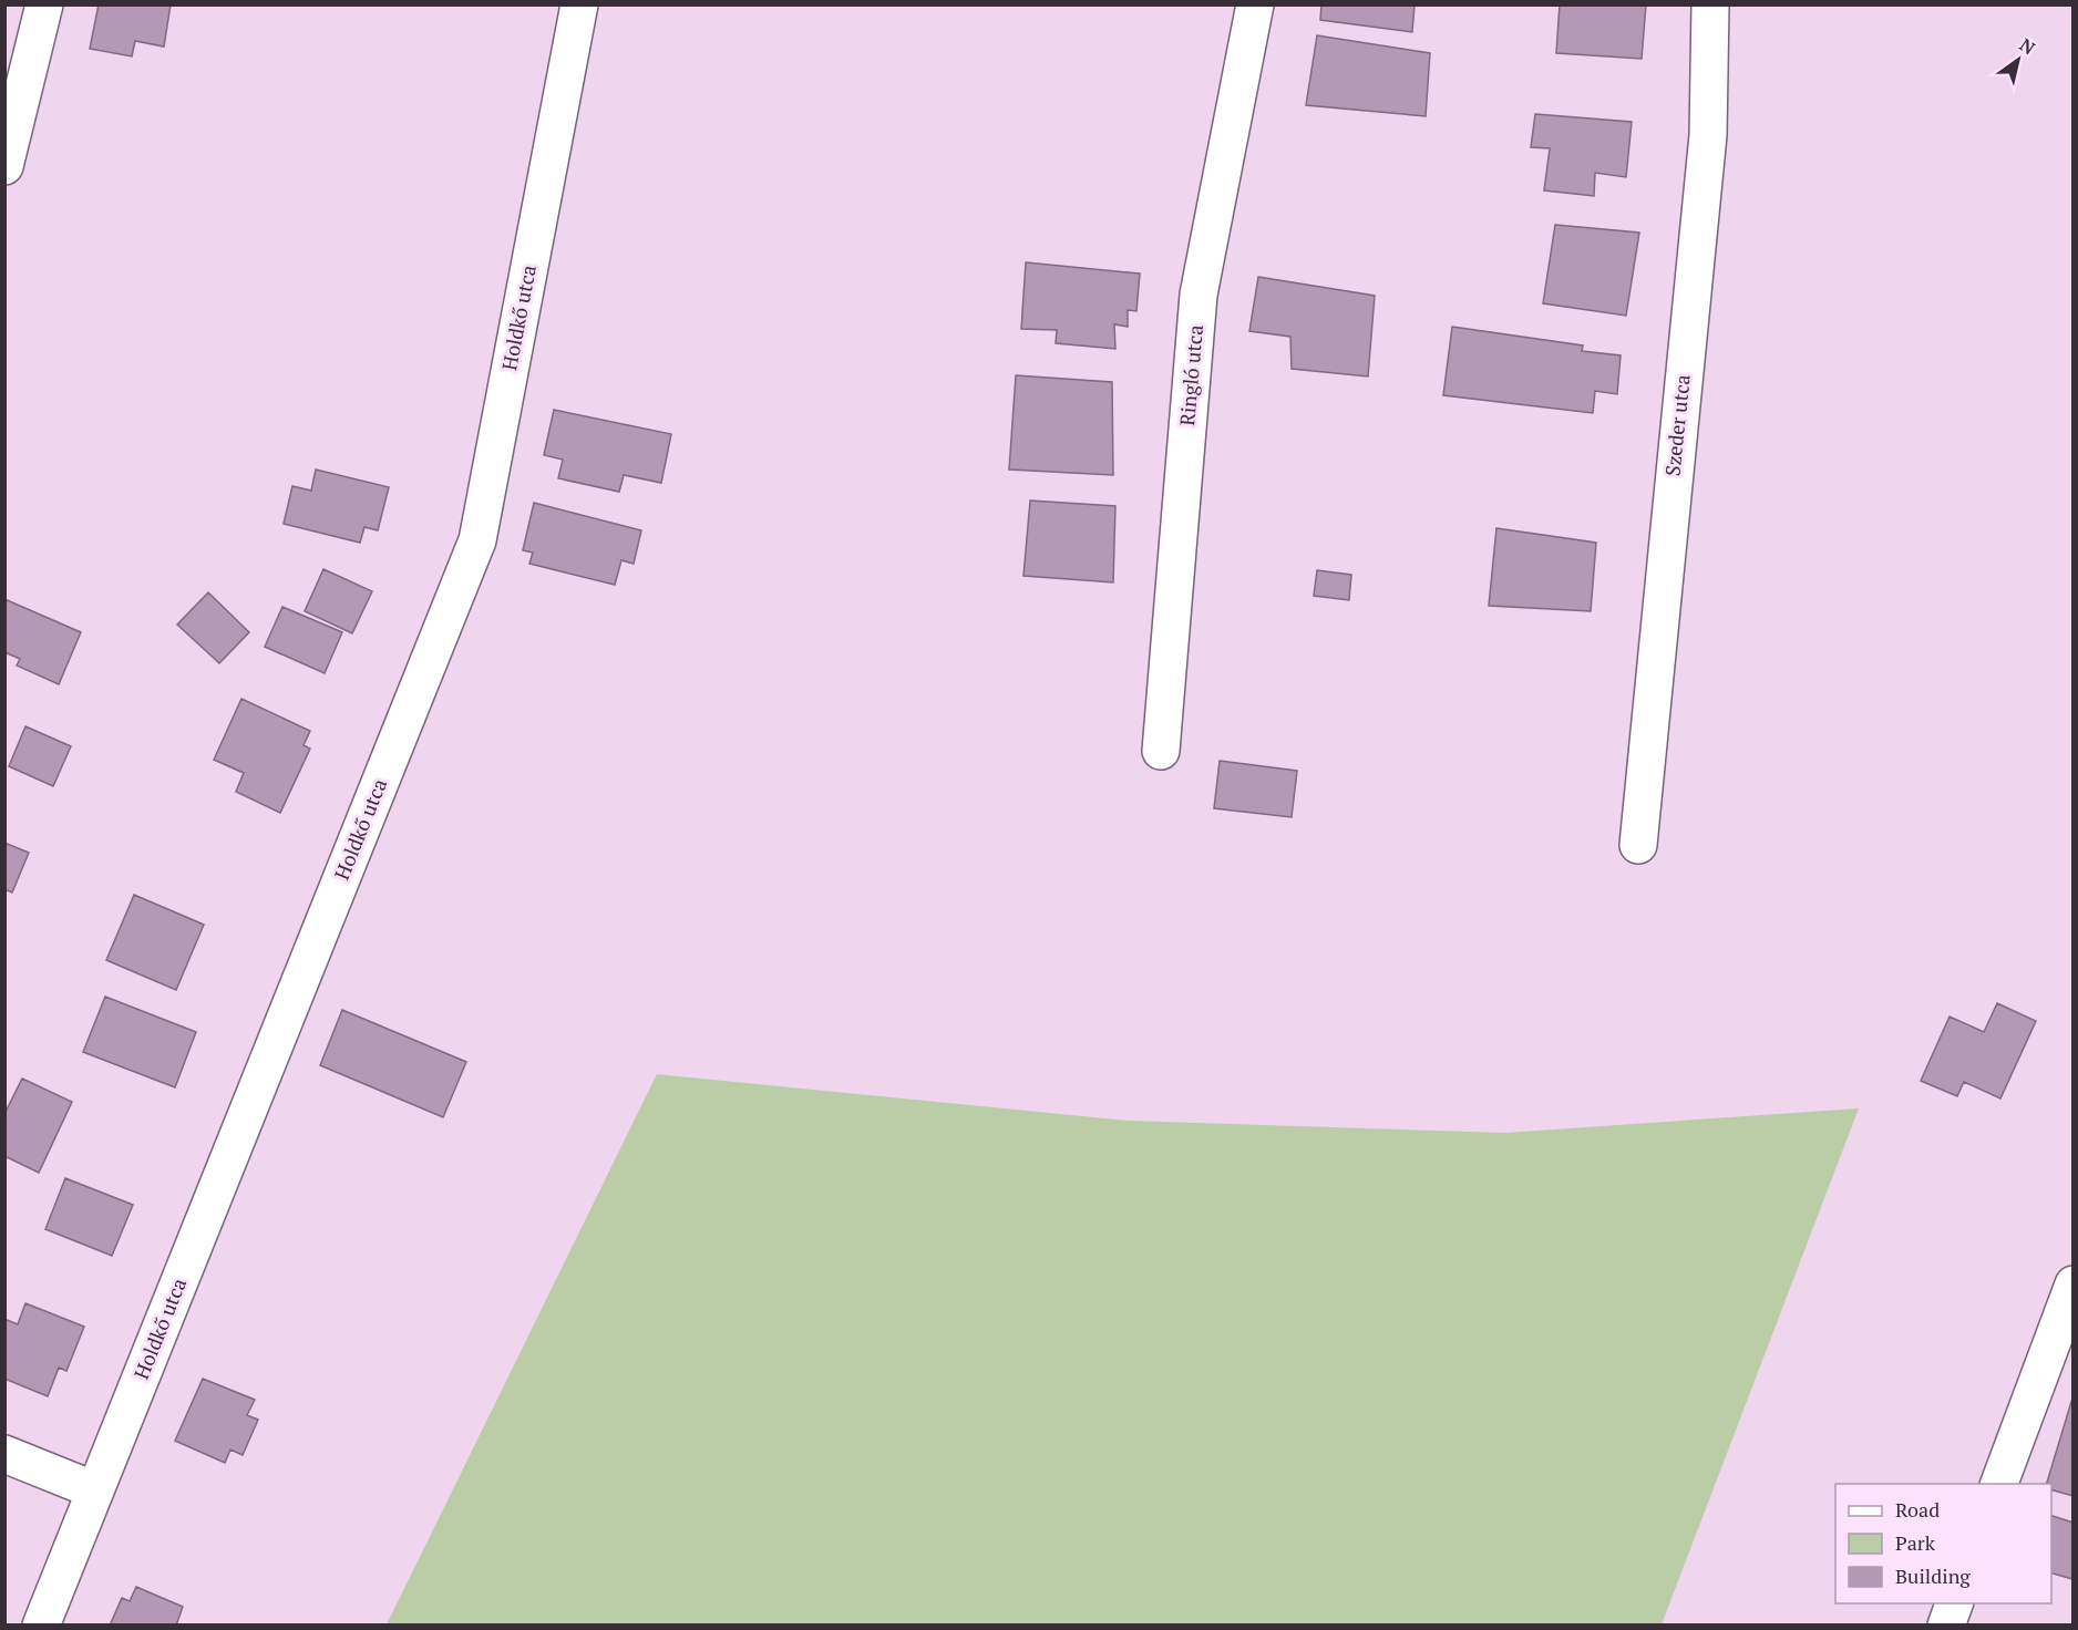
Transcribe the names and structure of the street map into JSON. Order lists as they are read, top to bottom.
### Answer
{
  "streets": {
    "street": ["Holdkő utca", "Ringló utca", "Szeder utca"]
  },
  "legend": ["Road", "Park", "Building"],
  "north": "top right"
}
